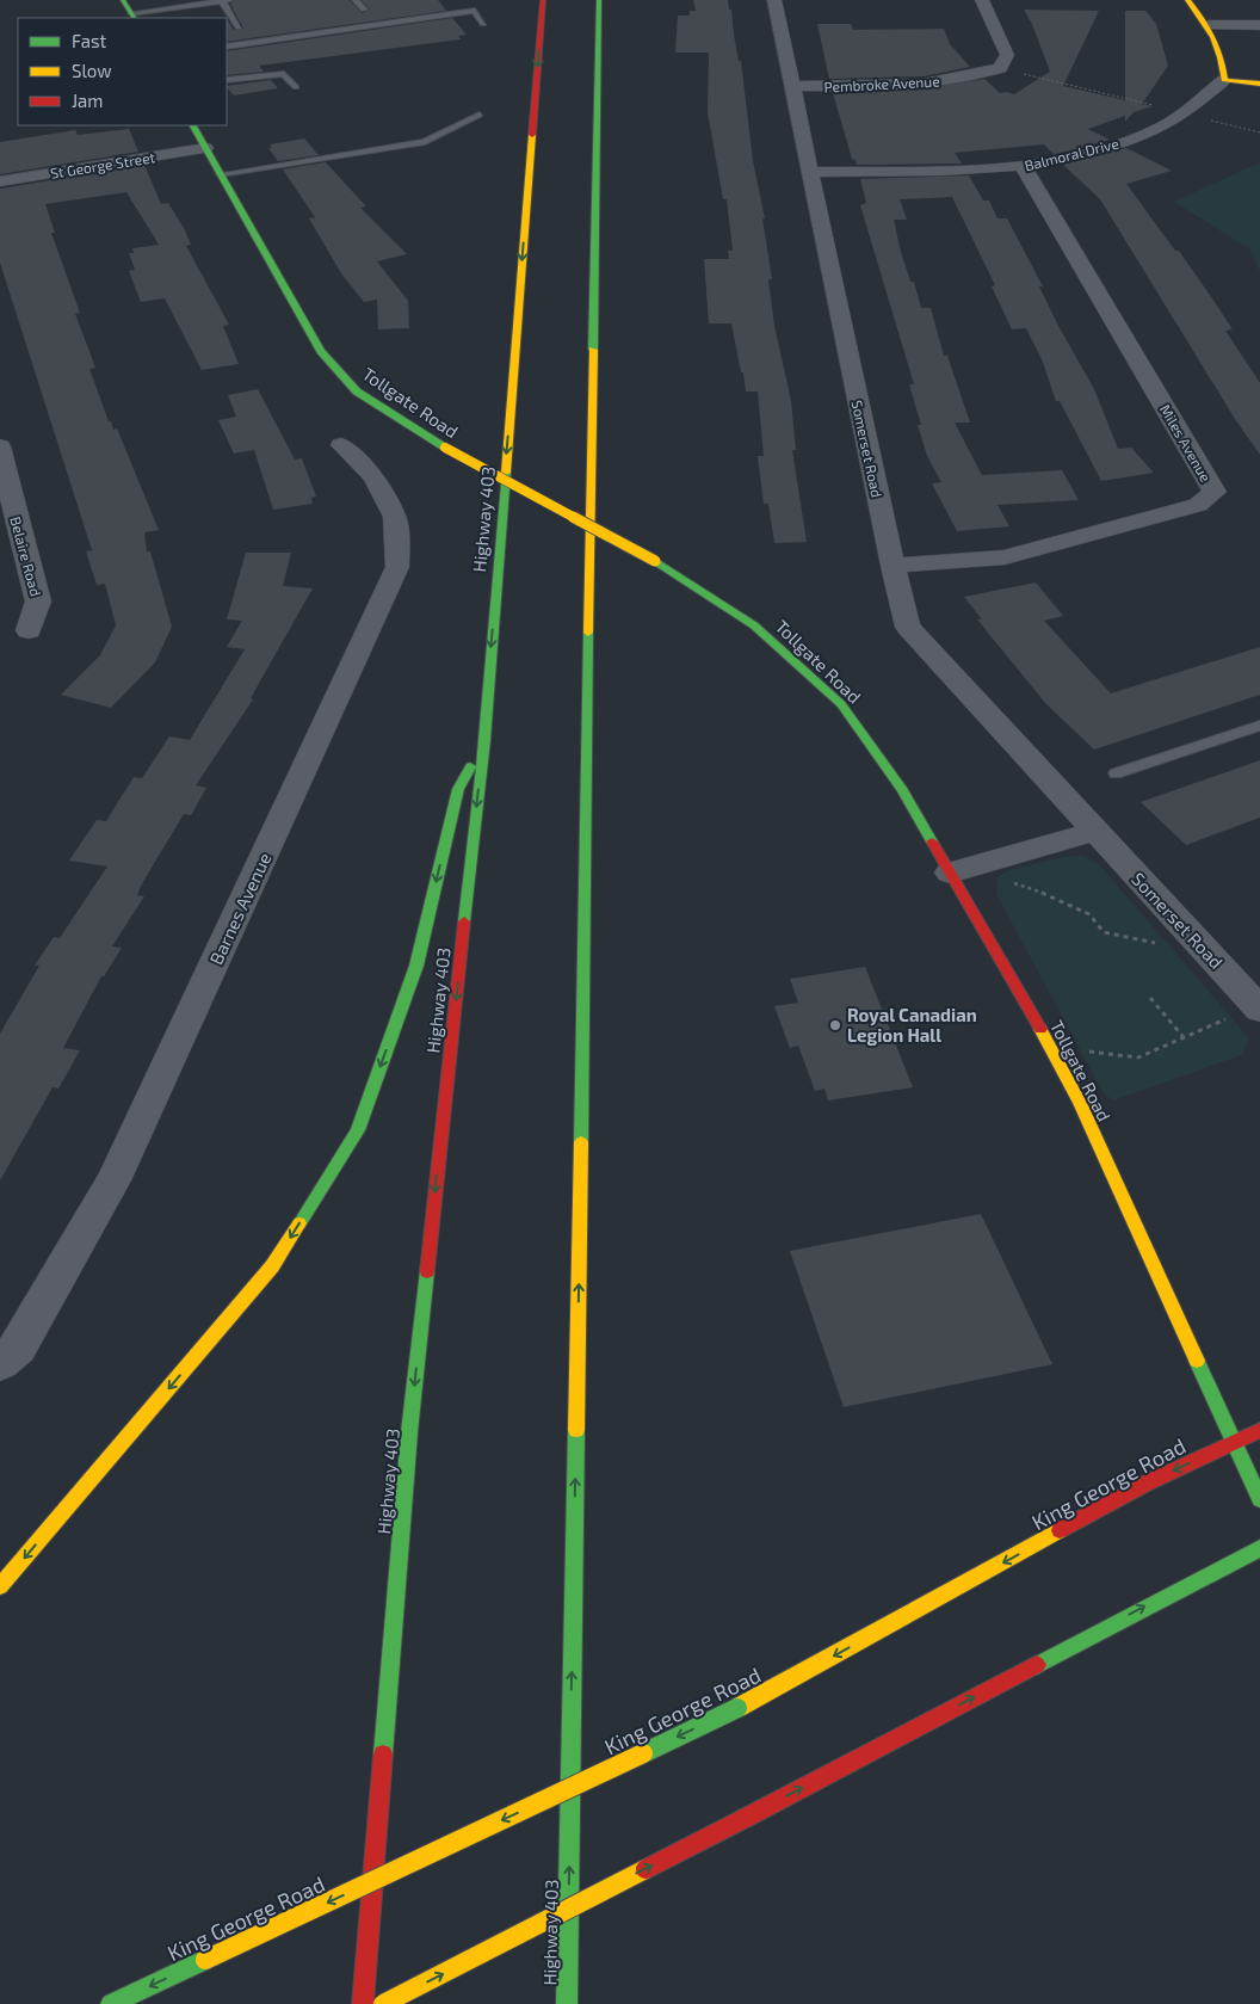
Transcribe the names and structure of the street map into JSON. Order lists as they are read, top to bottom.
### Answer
{
  "streets": {
    "main road": ["Tollgate Road", "Highway 403", "King George Road"],
    "street": [
      "Pembroke Avenue",
      "Balmoral Drive",
      "St George Street",
      "Miles Avenue",
      "Somerset Road",
      "Belaire Road",
      "Barnes Avenue"
    ]
  },
  "crossings": [
    ["Pembroke Avenue", "Somerset Road"],
    ["Balmoral Drive", "Miles Avenue"],
    ["Balmoral Drive", "Somerset Road"],
    ["St George Street", "Tollgate Road"],
    ["Tollgate Road", "King George Road"],
    ["Miles Avenue", "Somerset Road"]
  ],
  "places": ["Royal Canadian Legion Hall"],
  "legend": ["Fast", "Slow", "Jam"]
}
